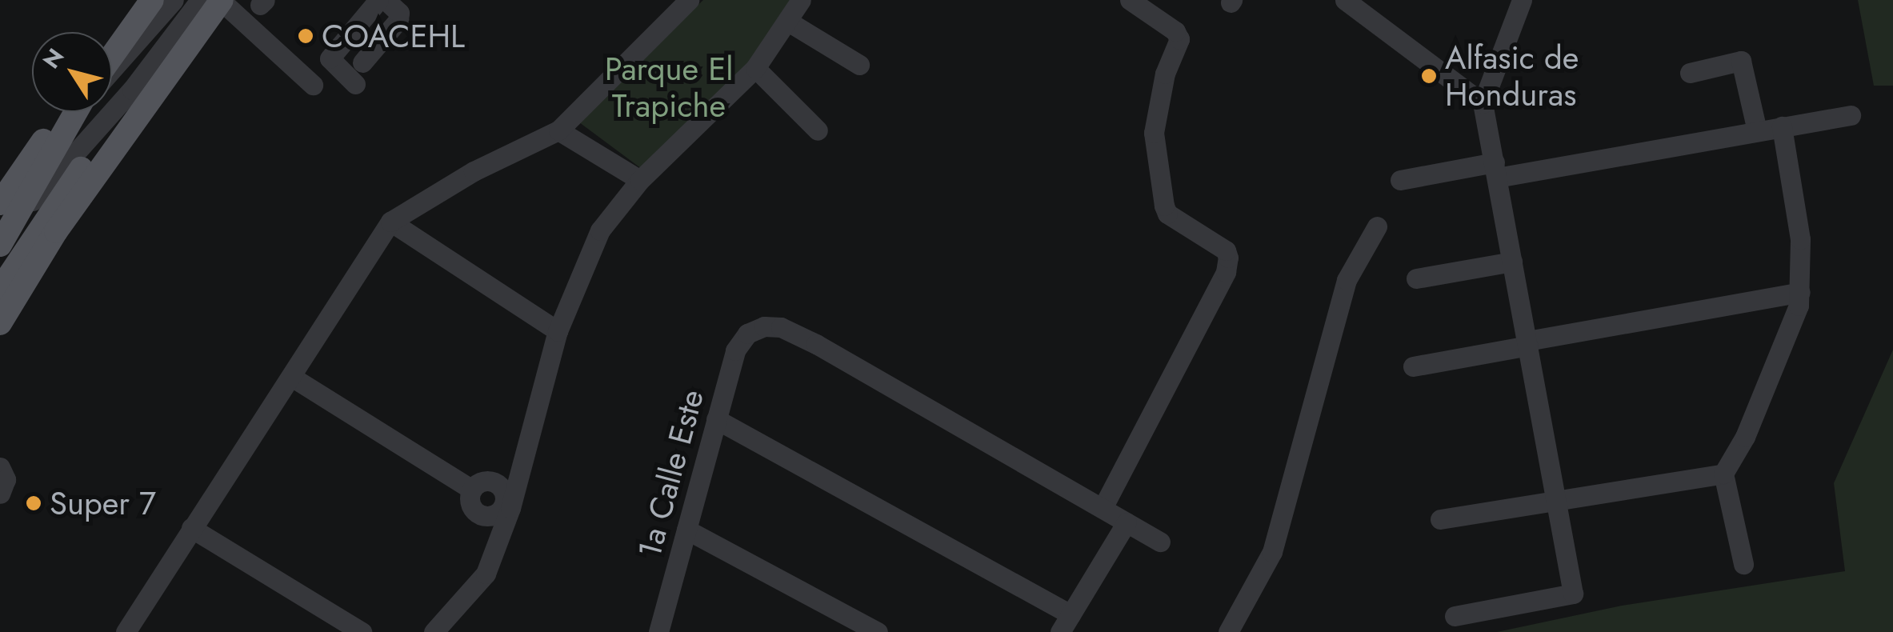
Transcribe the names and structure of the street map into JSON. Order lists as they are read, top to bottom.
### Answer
{
  "streets": {
    "street": ["1a Calle Este"]
  },
  "parks": ["Parque El Trapiche"],
  "places": ["COACEHL", "Alfasic de Honduras", "Super 7"],
  "north": "top left"
}
